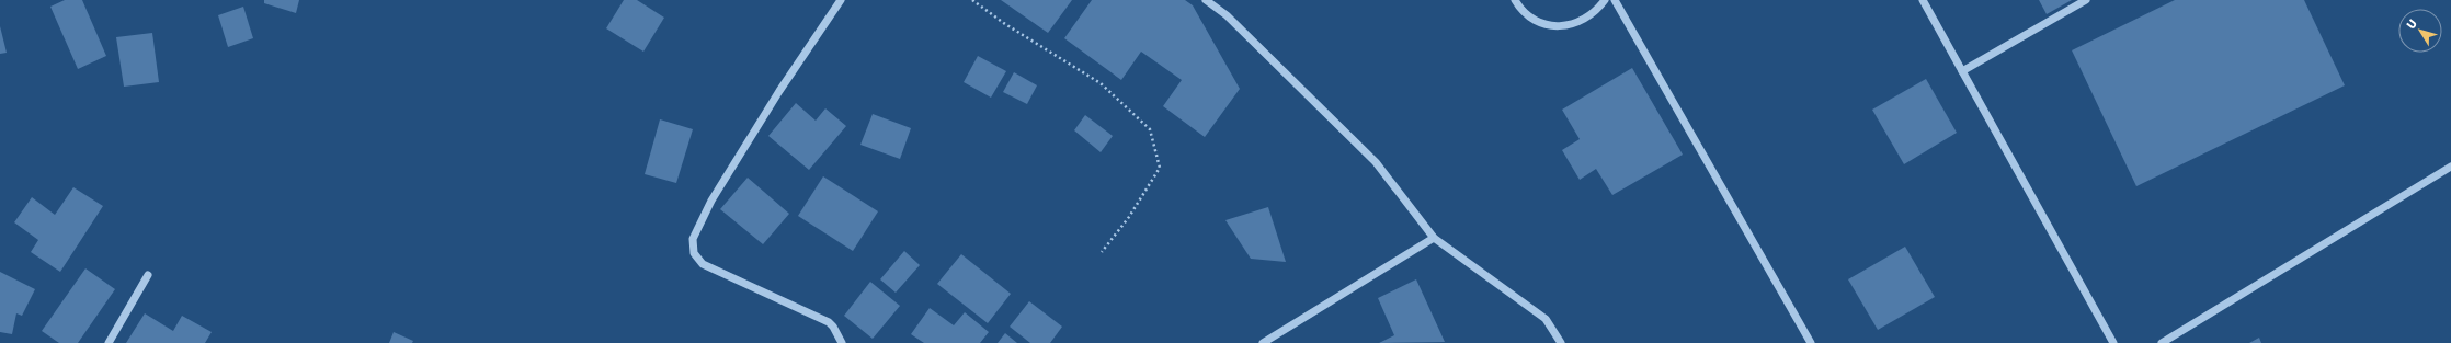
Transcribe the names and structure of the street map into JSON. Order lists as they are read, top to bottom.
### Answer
{
  "north": "top left"
}
